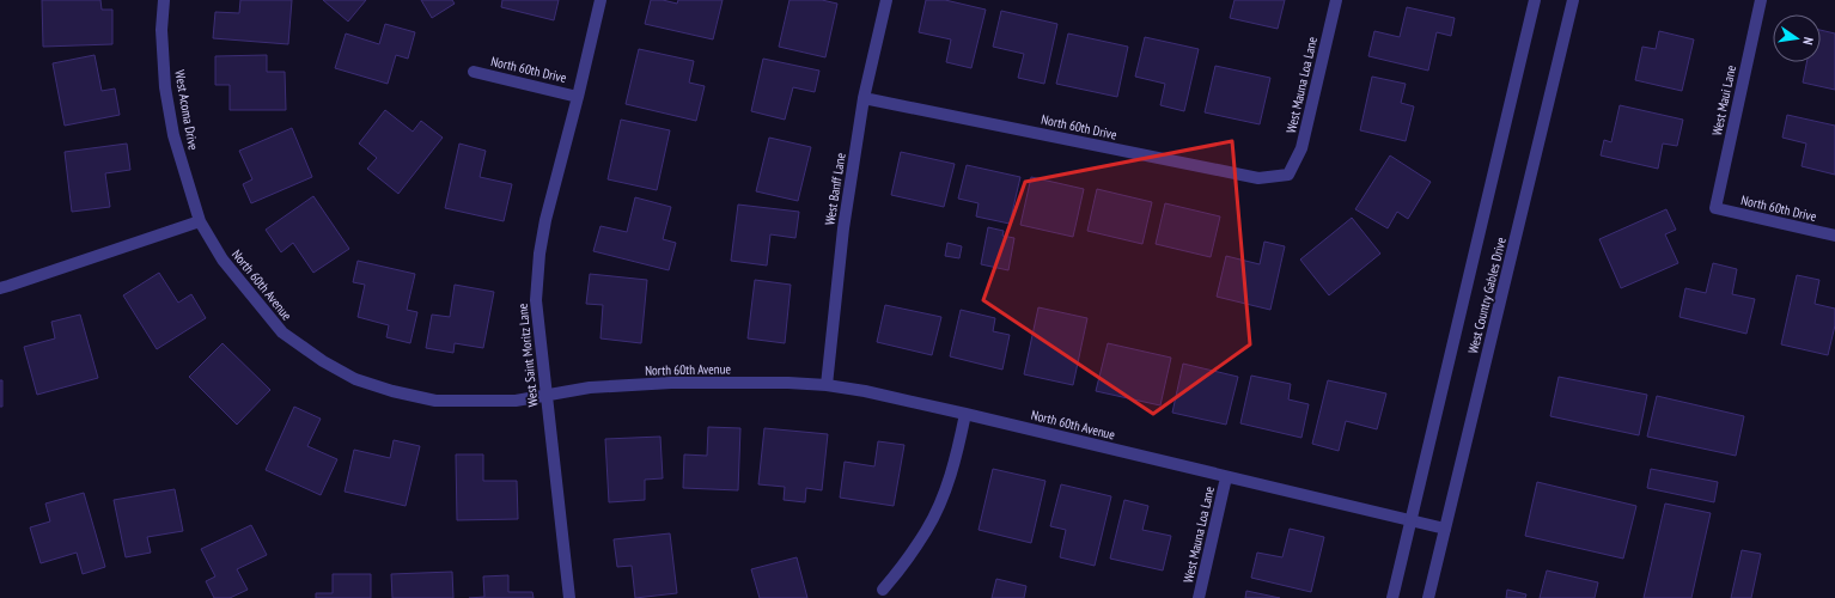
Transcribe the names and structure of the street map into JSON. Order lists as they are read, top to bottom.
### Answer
{
  "streets": {
    "street": [
      "North 60th Drive",
      "West Mauna Loa Lane",
      "West Maui Lane",
      "West Acoma Drive",
      "West Banff Lane",
      "North 60th Avenue",
      "West Country Gables Drive",
      "West Saint Moritz Lane"
    ]
  },
  "crossings": [
    ["North 60th Drive", "West Mauna Loa Lane"],
    ["North 60th Drive", "West Maui Lane"],
    ["North 60th Drive", "West Banff Lane"],
    ["North 60th Drive", "West Saint Moritz Lane"],
    ["West Mauna Loa Lane", "North 60th Avenue"],
    ["West Acoma Drive", "North 60th Avenue"],
    ["West Banff Lane", "North 60th Avenue"],
    ["North 60th Avenue", "West Country Gables Drive"],
    ["North 60th Avenue", "West Saint Moritz Lane"]
  ],
  "north": "right"
}
